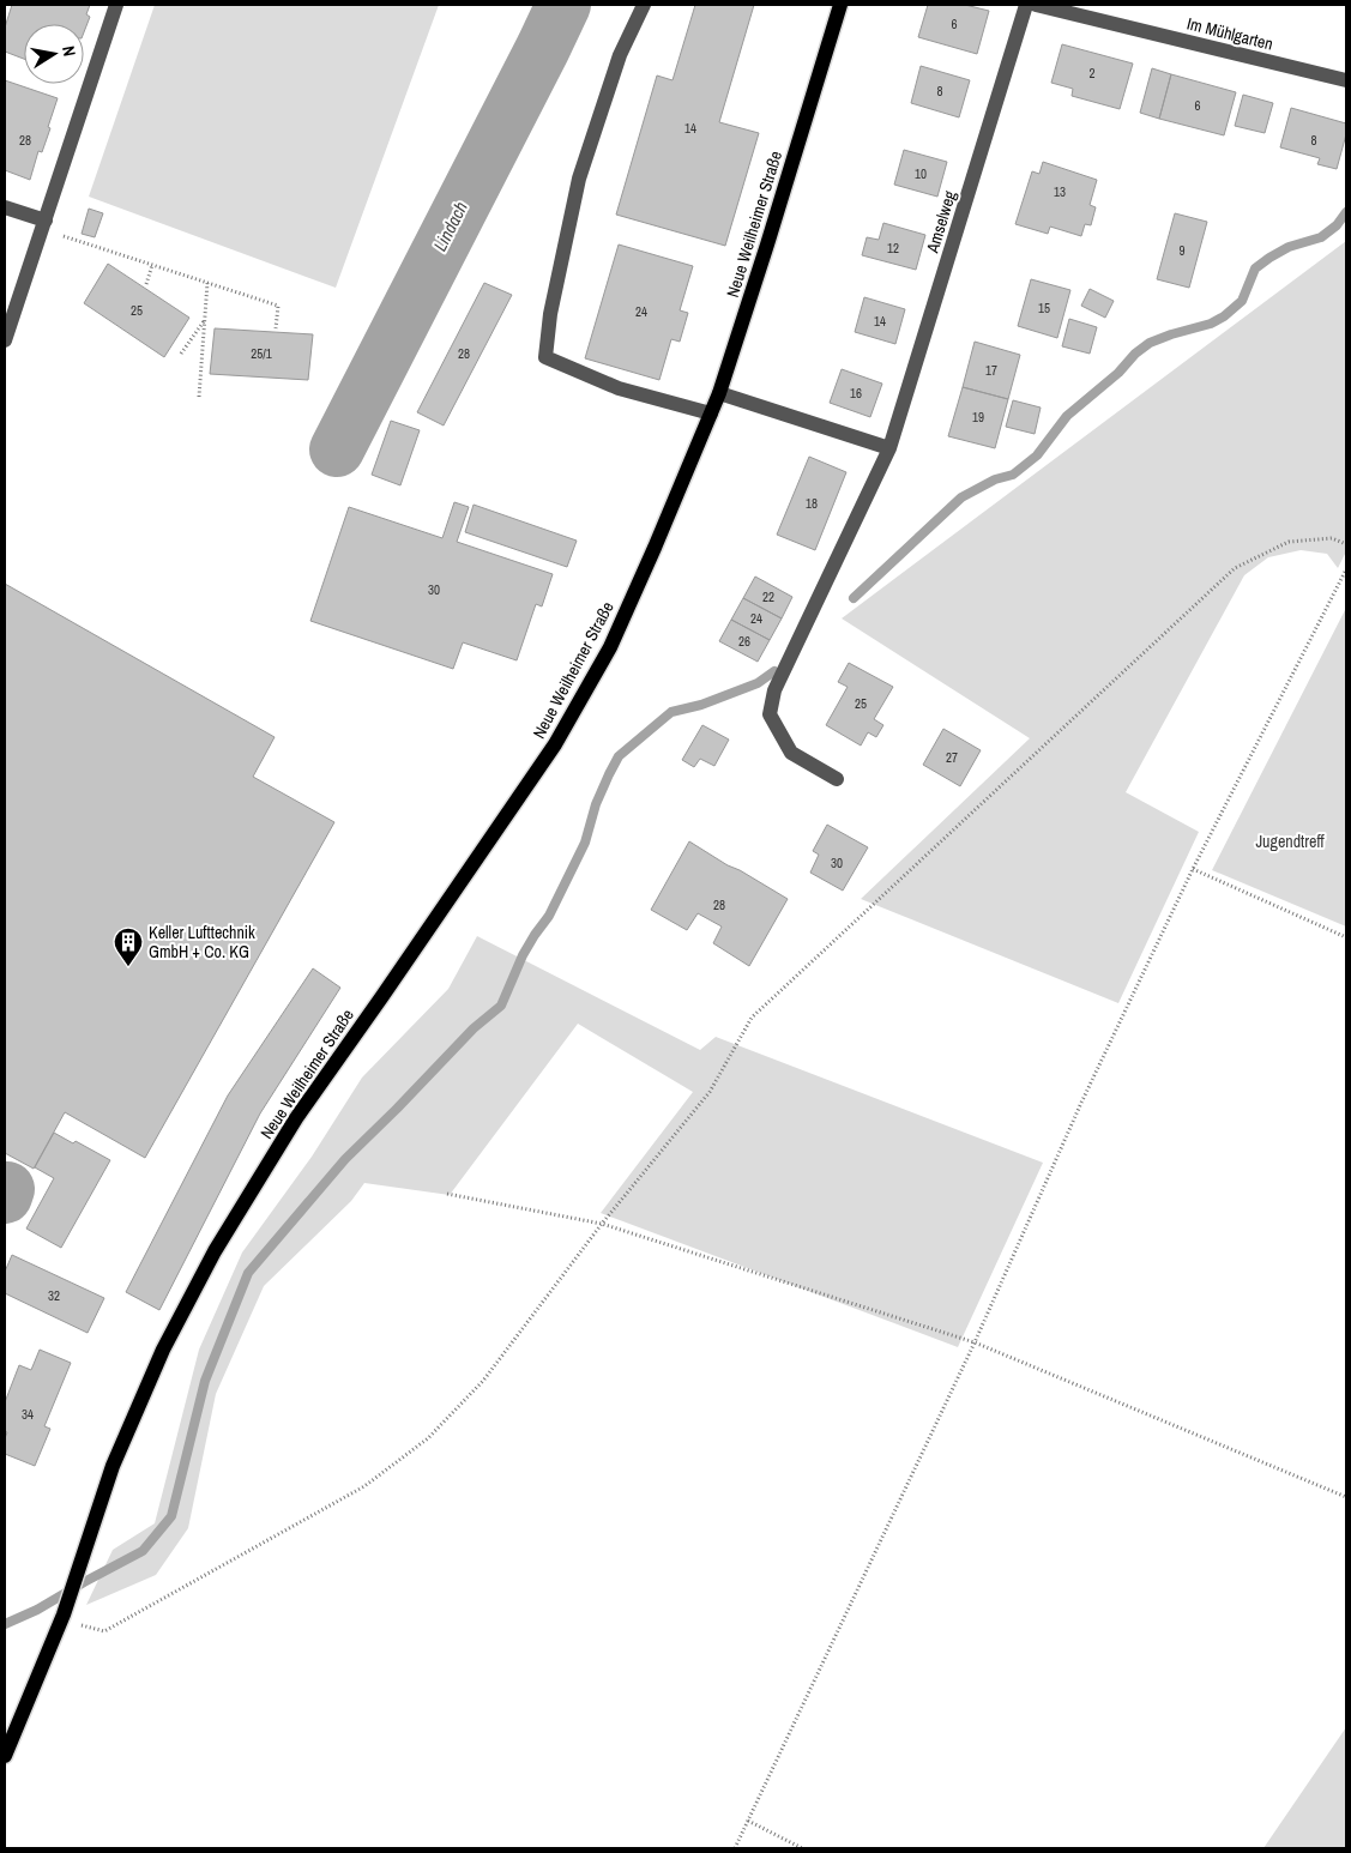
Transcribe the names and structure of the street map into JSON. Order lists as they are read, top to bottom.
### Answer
{
  "streets": {
    "main road": ["Neue Weilheimer Straße"],
    "street": ["Im Mühlgarten", "Amselweg"]
  },
  "water": ["Lindach"],
  "parks": ["Jugendtreff"],
  "places": {
    "building": ["Keller Lufttechnik GmbH + Co. KG"]
  },
  "house_numbers": [
    "6",
    "2",
    "8",
    "6",
    "14",
    "28",
    "8",
    "10",
    "13",
    "12",
    "9",
    "15",
    "25",
    "24",
    "14",
    "25/1",
    "28",
    "17",
    "16",
    "19",
    "18",
    "30",
    "22",
    "24",
    "26",
    "25",
    "27",
    "30",
    "28",
    "32",
    "34"
  ],
  "north": "right"
}
